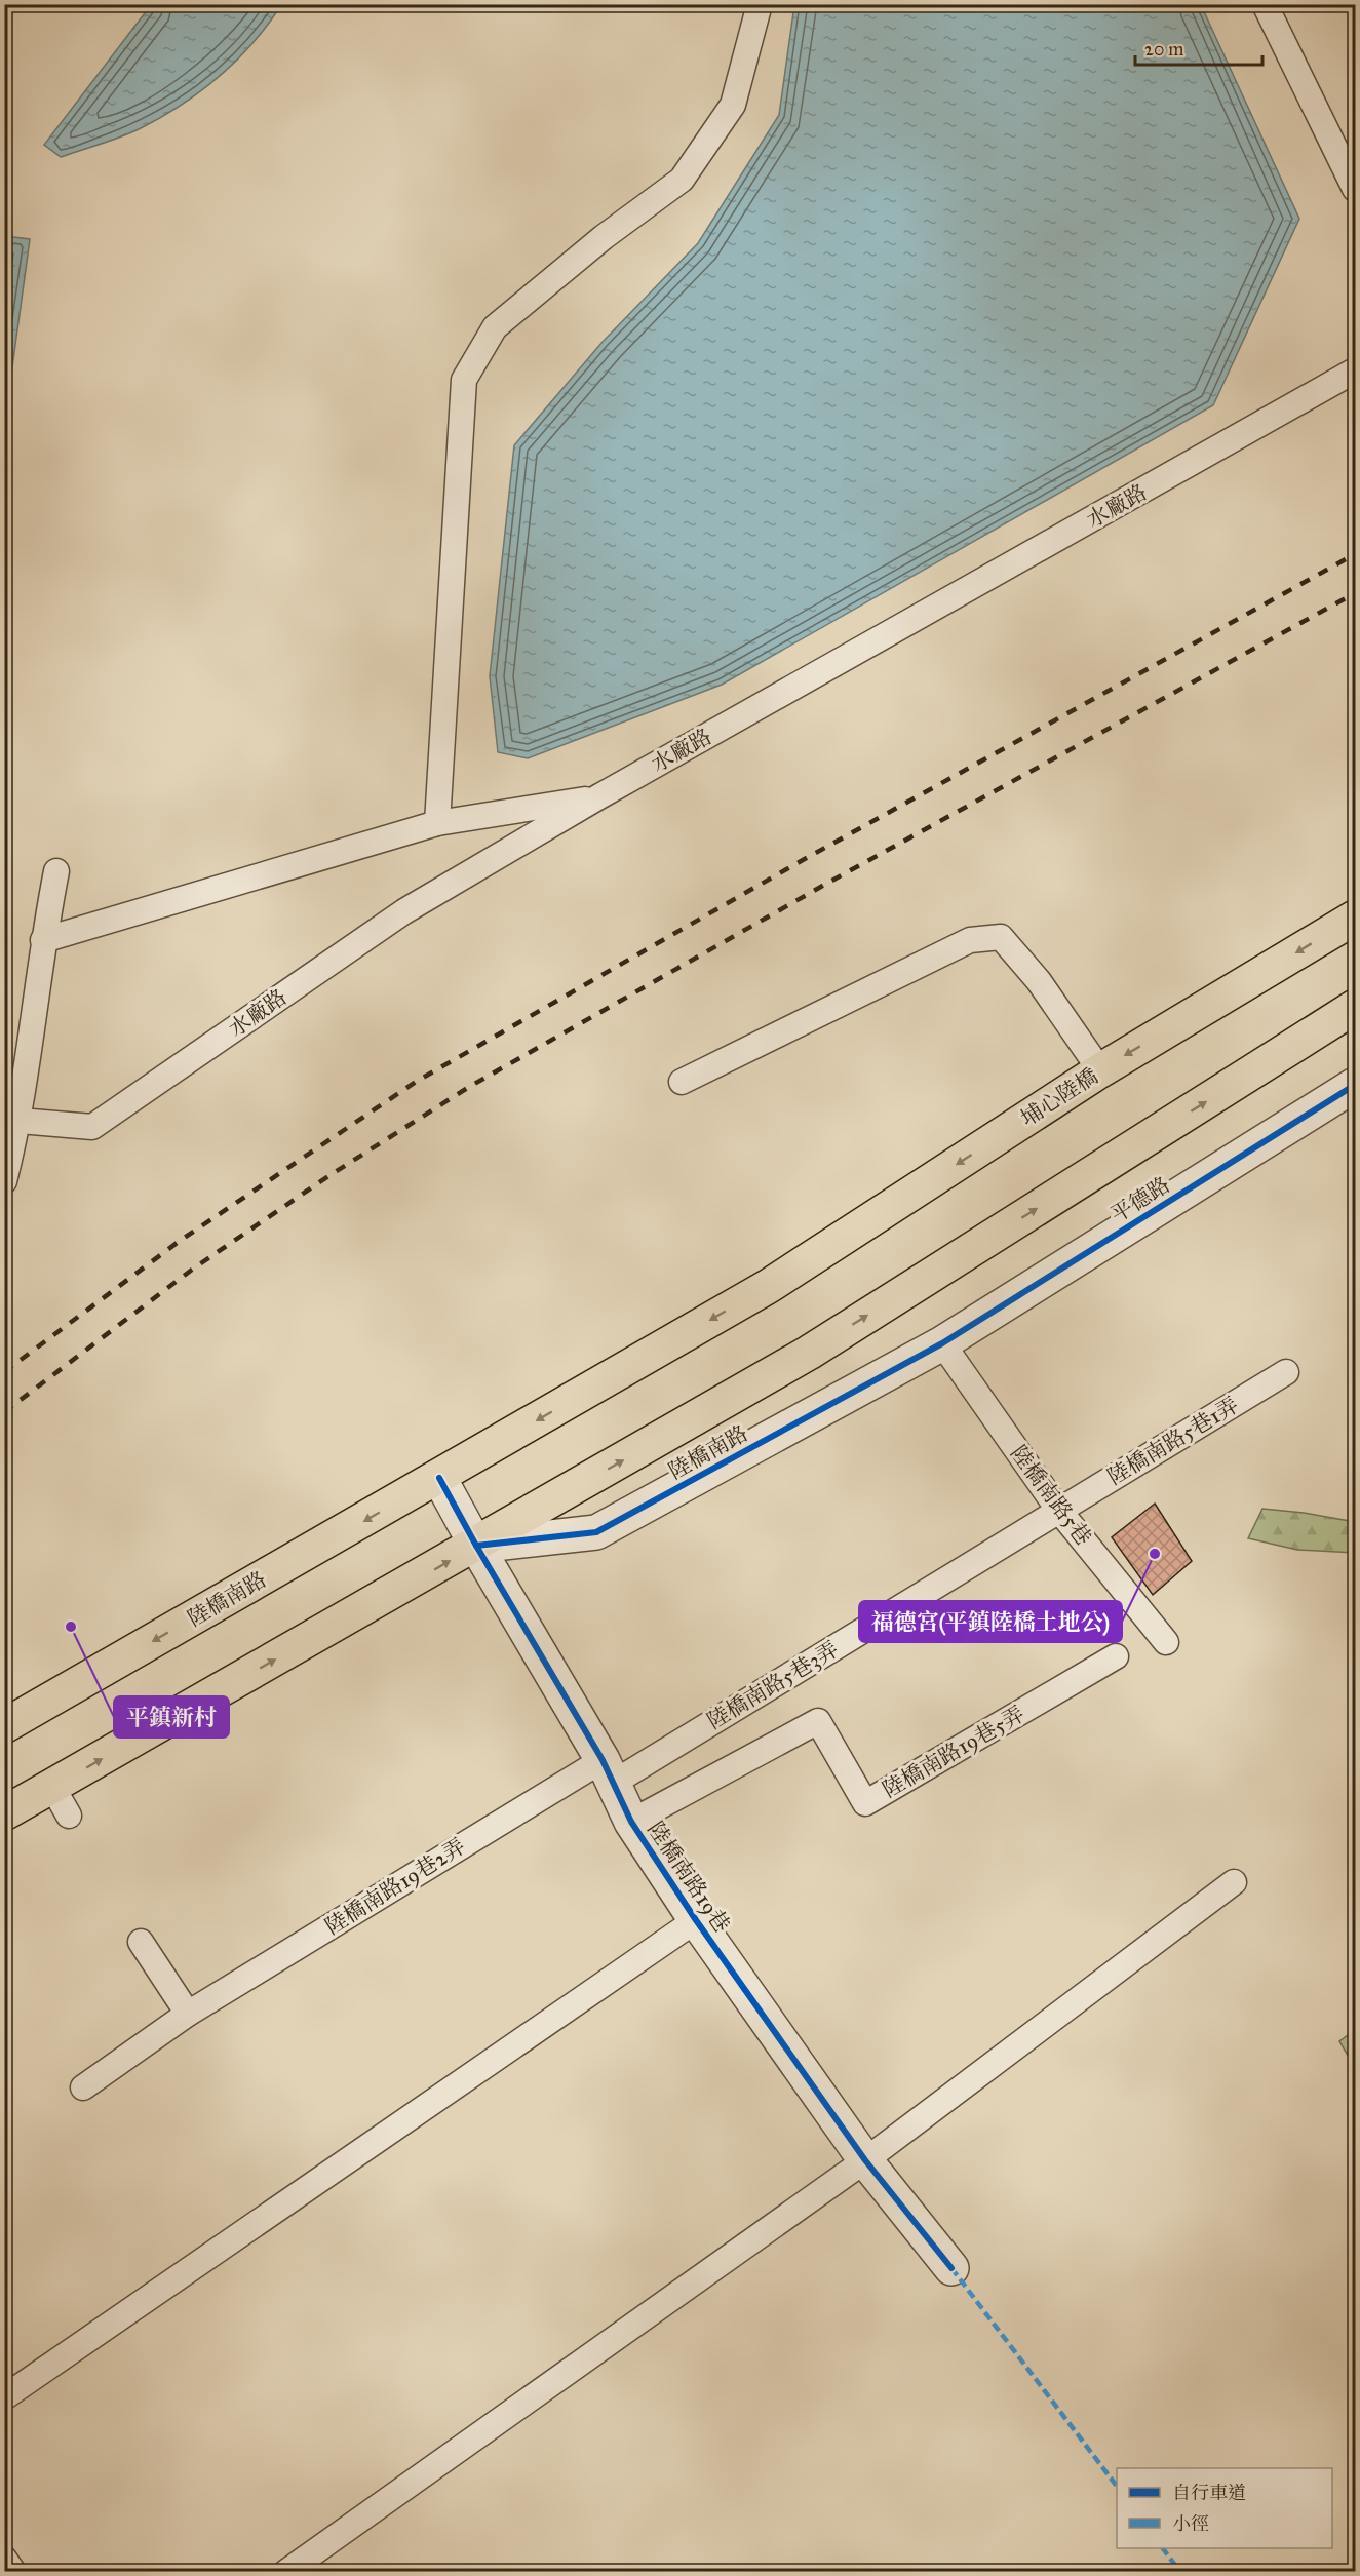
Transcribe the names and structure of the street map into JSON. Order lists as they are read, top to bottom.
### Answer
{
  "streets": {
    "main road": ["埔心陸橋", "陸橋南路"],
    "street": ["平德路", "陸橋南路19巷"],
    "lane": [
      "水廠路",
      "陸橋南路5巷1弄",
      "陸橋南路5巷",
      "陸橋南路5巷3弄",
      "陸橋南路19巷5弄",
      "陸橋南路19巷2弄"
    ]
  },
  "crossings": [
    ["埔心陸橋", "陸橋南路"],
    ["平德路", "陸橋南路"],
    ["平德路", "陸橋南路5巷"],
    ["陸橋南路5巷1弄", "陸橋南路5巷"],
    ["陸橋南路5巷1弄", "陸橋南路5巷3弄"],
    ["陸橋南路", "陸橋南路5巷"],
    ["陸橋南路", "陸橋南路19巷"],
    ["陸橋南路5巷", "陸橋南路5巷3弄"],
    ["陸橋南路5巷3弄", "陸橋南路19巷"],
    ["陸橋南路5巷3弄", "陸橋南路19巷2弄"],
    ["陸橋南路19巷5弄", "陸橋南路19巷"],
    ["陸橋南路19巷", "陸橋南路19巷2弄"]
  ],
  "one_way": ["埔心陸橋"],
  "places": ["福德宮(平鎮陸橋土地公)", "平鎮新村"],
  "legend": ["自行車道", "小徑"],
  "scale_bar": "20 m"
}
